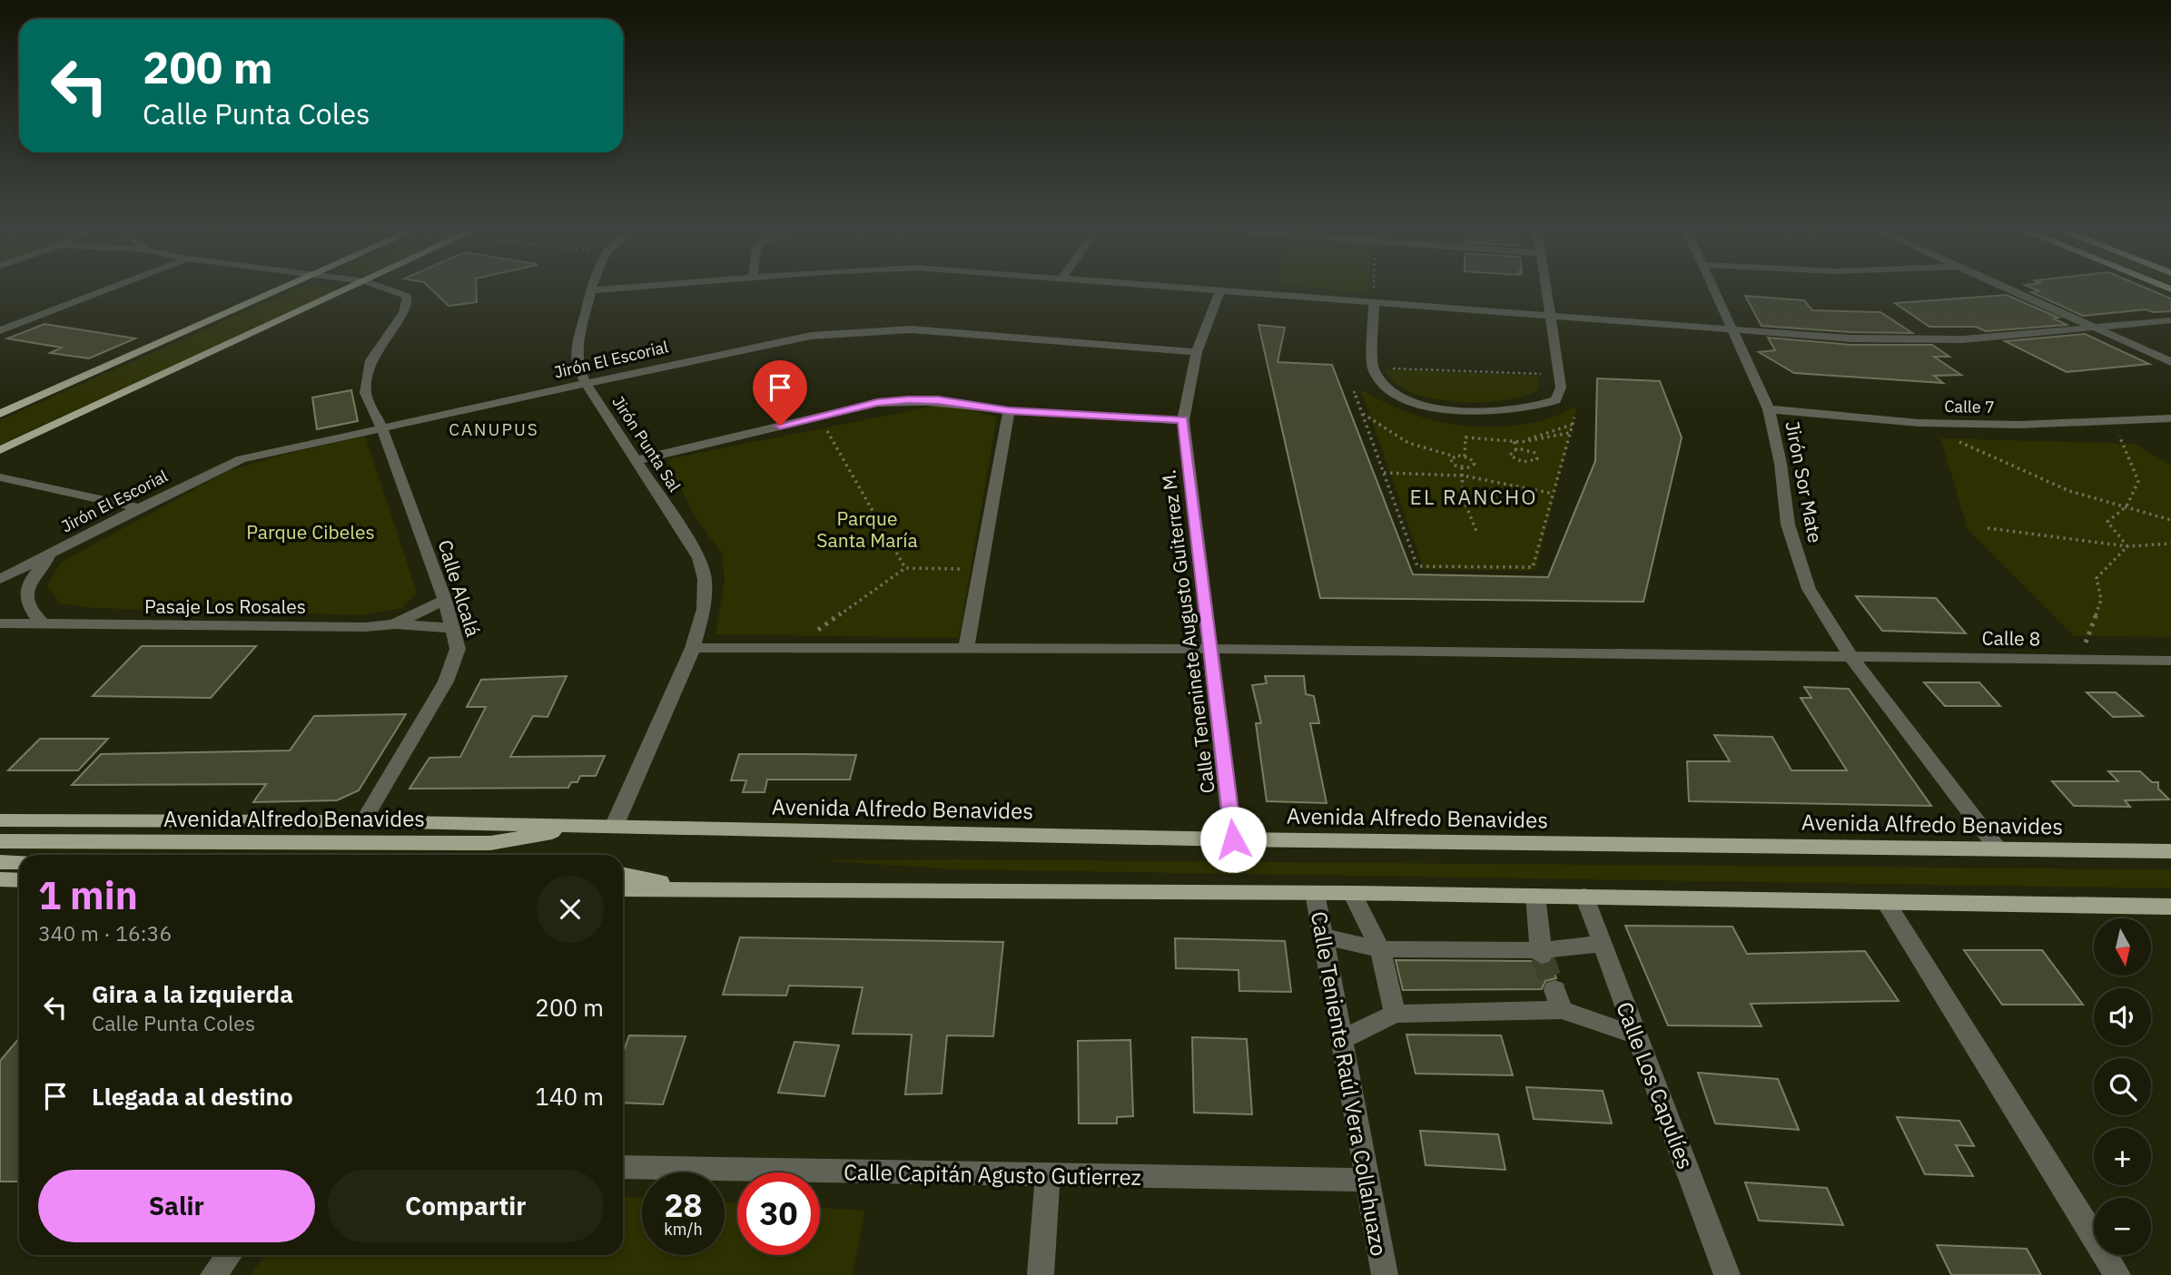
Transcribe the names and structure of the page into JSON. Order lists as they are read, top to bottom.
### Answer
{
  "streets": {
    "main road": ["Avenida Alfredo Benavides"],
    "street": [
      "Jirón El Escorial",
      "Calle 7",
      "Jirón Punta Sal",
      "Jirón Sor Mate",
      "Calle Alcalá",
      "Pasaje Los Rosales",
      "Calle Teneninete Augusto Guiterrez M.",
      "Calle 8",
      "Calle Teniente Raúl Vera Collahuazo",
      "Calle Los Capulíes",
      "Calle Capitán Agusto Gutierrez"
    ]
  },
  "crossings": [
    ["Jirón El Escorial", "Jirón Punta Sal"],
    ["Jirón El Escorial", "Calle Alcalá"],
    ["Jirón El Escorial", "Pasaje Los Rosales"],
    ["Jirón El Escorial", "Calle Teneninete Augusto Guiterrez M."],
    ["Calle 7", "Jirón Sor Mate"],
    ["Jirón Punta Sal", "Calle 8"],
    ["Jirón Punta Sal", "Avenida Alfredo Benavides"],
    ["Jirón Sor Mate", "Calle 8"],
    ["Jirón Sor Mate", "Avenida Alfredo Benavides"],
    ["Calle Alcalá", "Pasaje Los Rosales"],
    ["Calle Alcalá", "Avenida Alfredo Benavides"],
    ["Calle Teneninete Augusto Guiterrez M.", "Calle 8"],
    ["Calle Teneninete Augusto Guiterrez M.", "Avenida Alfredo Benavides"],
    ["Calle Teniente Raúl Vera Collahuazo", "Calle Capitán Agusto Gutierrez"]
  ],
  "districts": ["CANUPUS", "EL RANCHO"],
  "parks": ["Parque Santa María", "Parque Cibeles"],
  "north": "bottom",
  "page": {
    "turn": ["200 m", "Calle Punta Coles"],
    "heading": ["1 min", "340 m · 16:36"],
    "map_buttons": ["+", "−"],
    "list": [
      {
        "name": "Gira a la izquierda",
        "note": "Calle Punta Coles",
        "value": "200 m"
      },
      {
        "name": "Llegada al destino",
        "value": "140 m"
      }
    ],
    "buttons": ["Salir", "Compartir"],
    "speed": "28 km/h",
    "limit": "30"
  }
}
